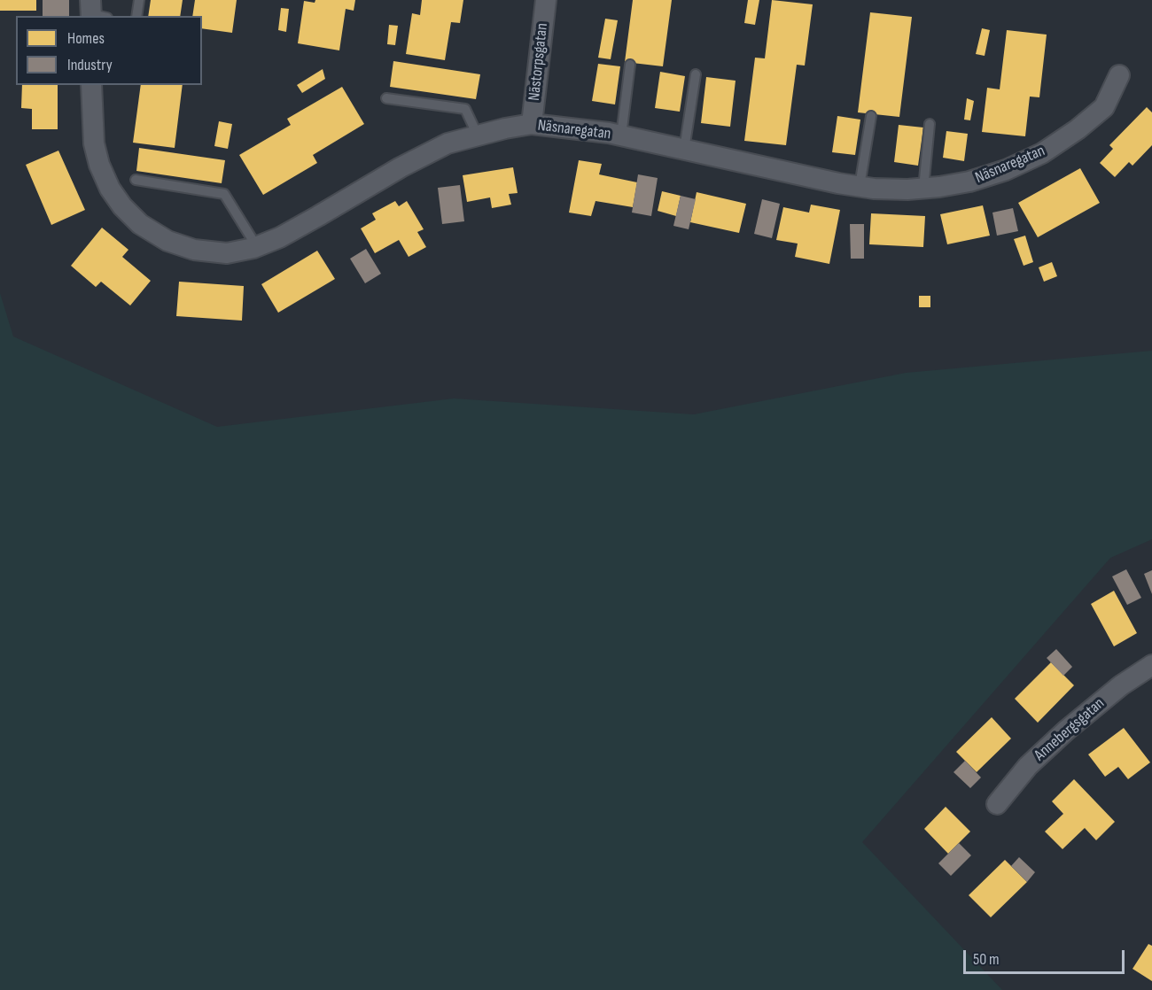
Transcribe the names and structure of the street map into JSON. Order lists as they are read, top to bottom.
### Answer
{
  "streets": {
    "street": ["Nästorpsgatan", "Näsnaregatan", "Annebergsgatan"]
  },
  "crossings": [
    ["Nästorpsgatan", "Näsnaregatan"]
  ],
  "legend": ["Homes", "Industry"],
  "scale_bar": "50 m"
}
